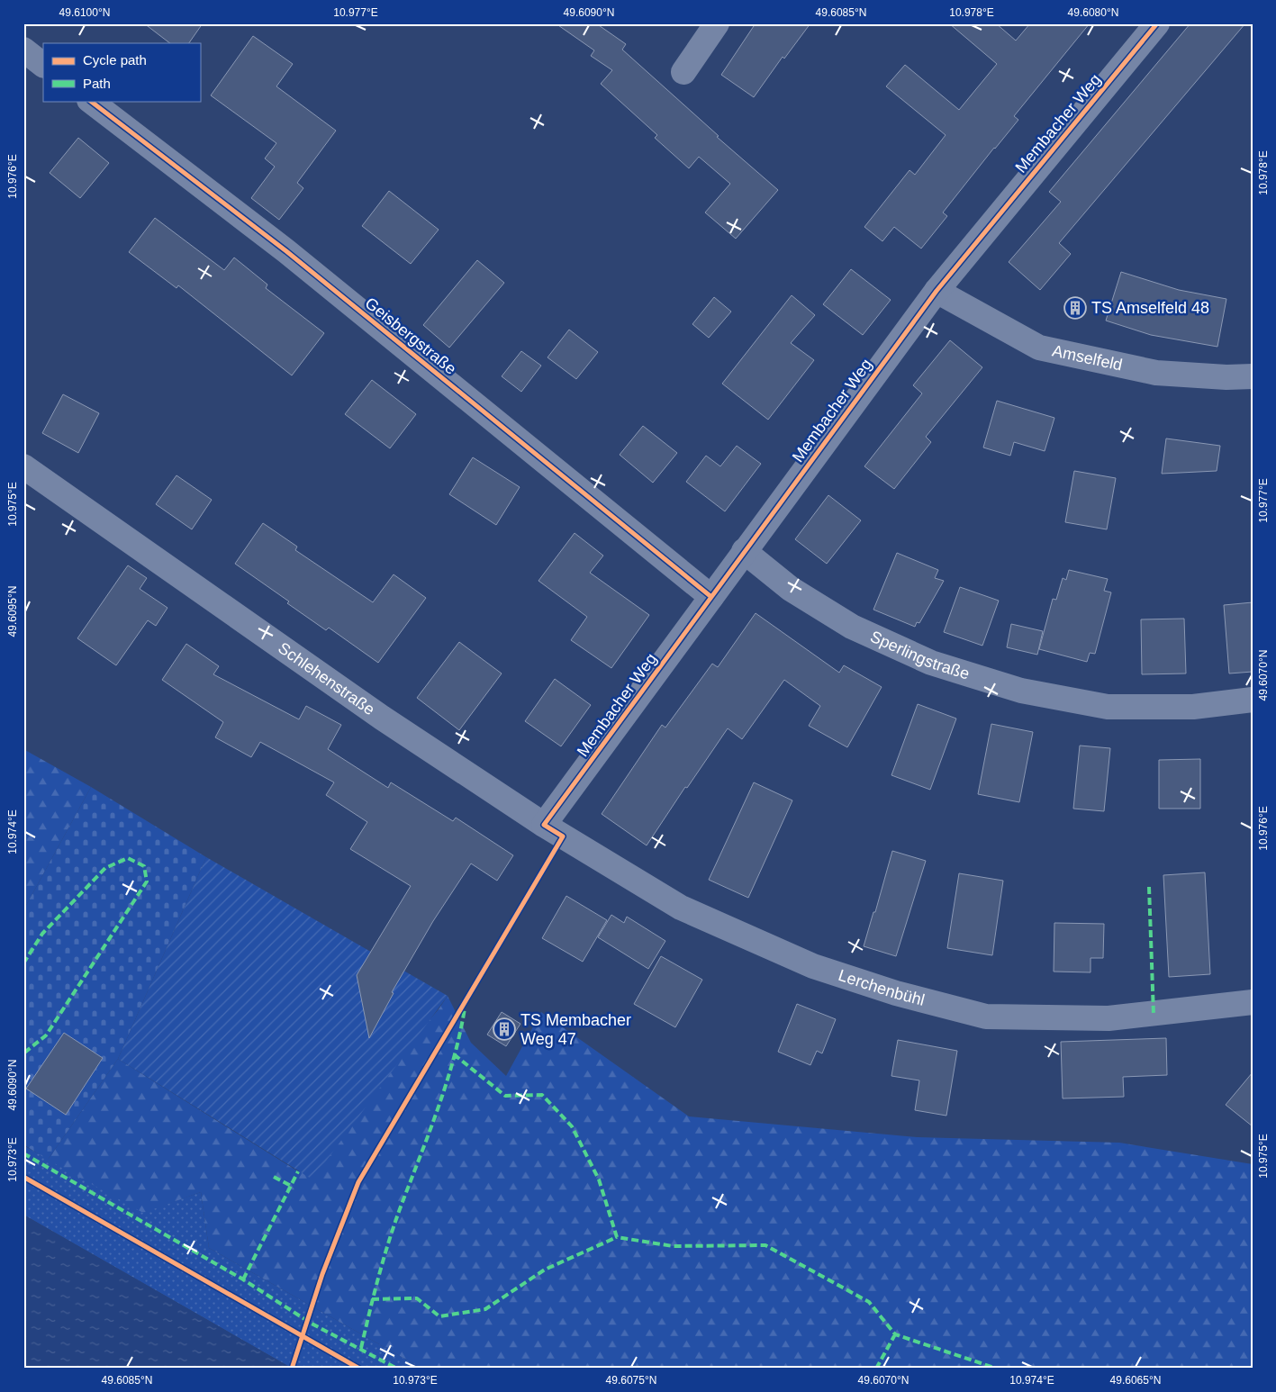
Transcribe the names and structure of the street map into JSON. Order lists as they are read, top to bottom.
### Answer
{
  "streets": {
    "street": [
      "Membacher Weg",
      "Geisbergstraße",
      "Amselfeld",
      "Sperlingstraße",
      "Schlehenstraße",
      "Lerchenbühl"
    ]
  },
  "crossings": [
    ["Membacher Weg", "Geisbergstraße"],
    ["Membacher Weg", "Amselfeld"],
    ["Membacher Weg", "Sperlingstraße"],
    ["Membacher Weg", "Schlehenstraße"],
    ["Membacher Weg", "Lerchenbühl"],
    ["Schlehenstraße", "Lerchenbühl"]
  ],
  "places": {
    "building": ["TS Amselfeld 48", "TS Membacher Weg 47"]
  },
  "legend": ["Cycle path", "Path"],
  "coordinates": [
    "49.6100°N",
    "10.977°E",
    "49.6090°N",
    "49.6085°N",
    "10.978°E",
    "49.6080°N",
    "10.976°E",
    "10.975°E",
    "49.6095°N",
    "49.6070°N",
    "10.974°E",
    "10.973°E",
    "49.6075°N",
    "49.6065°N"
  ]
}
